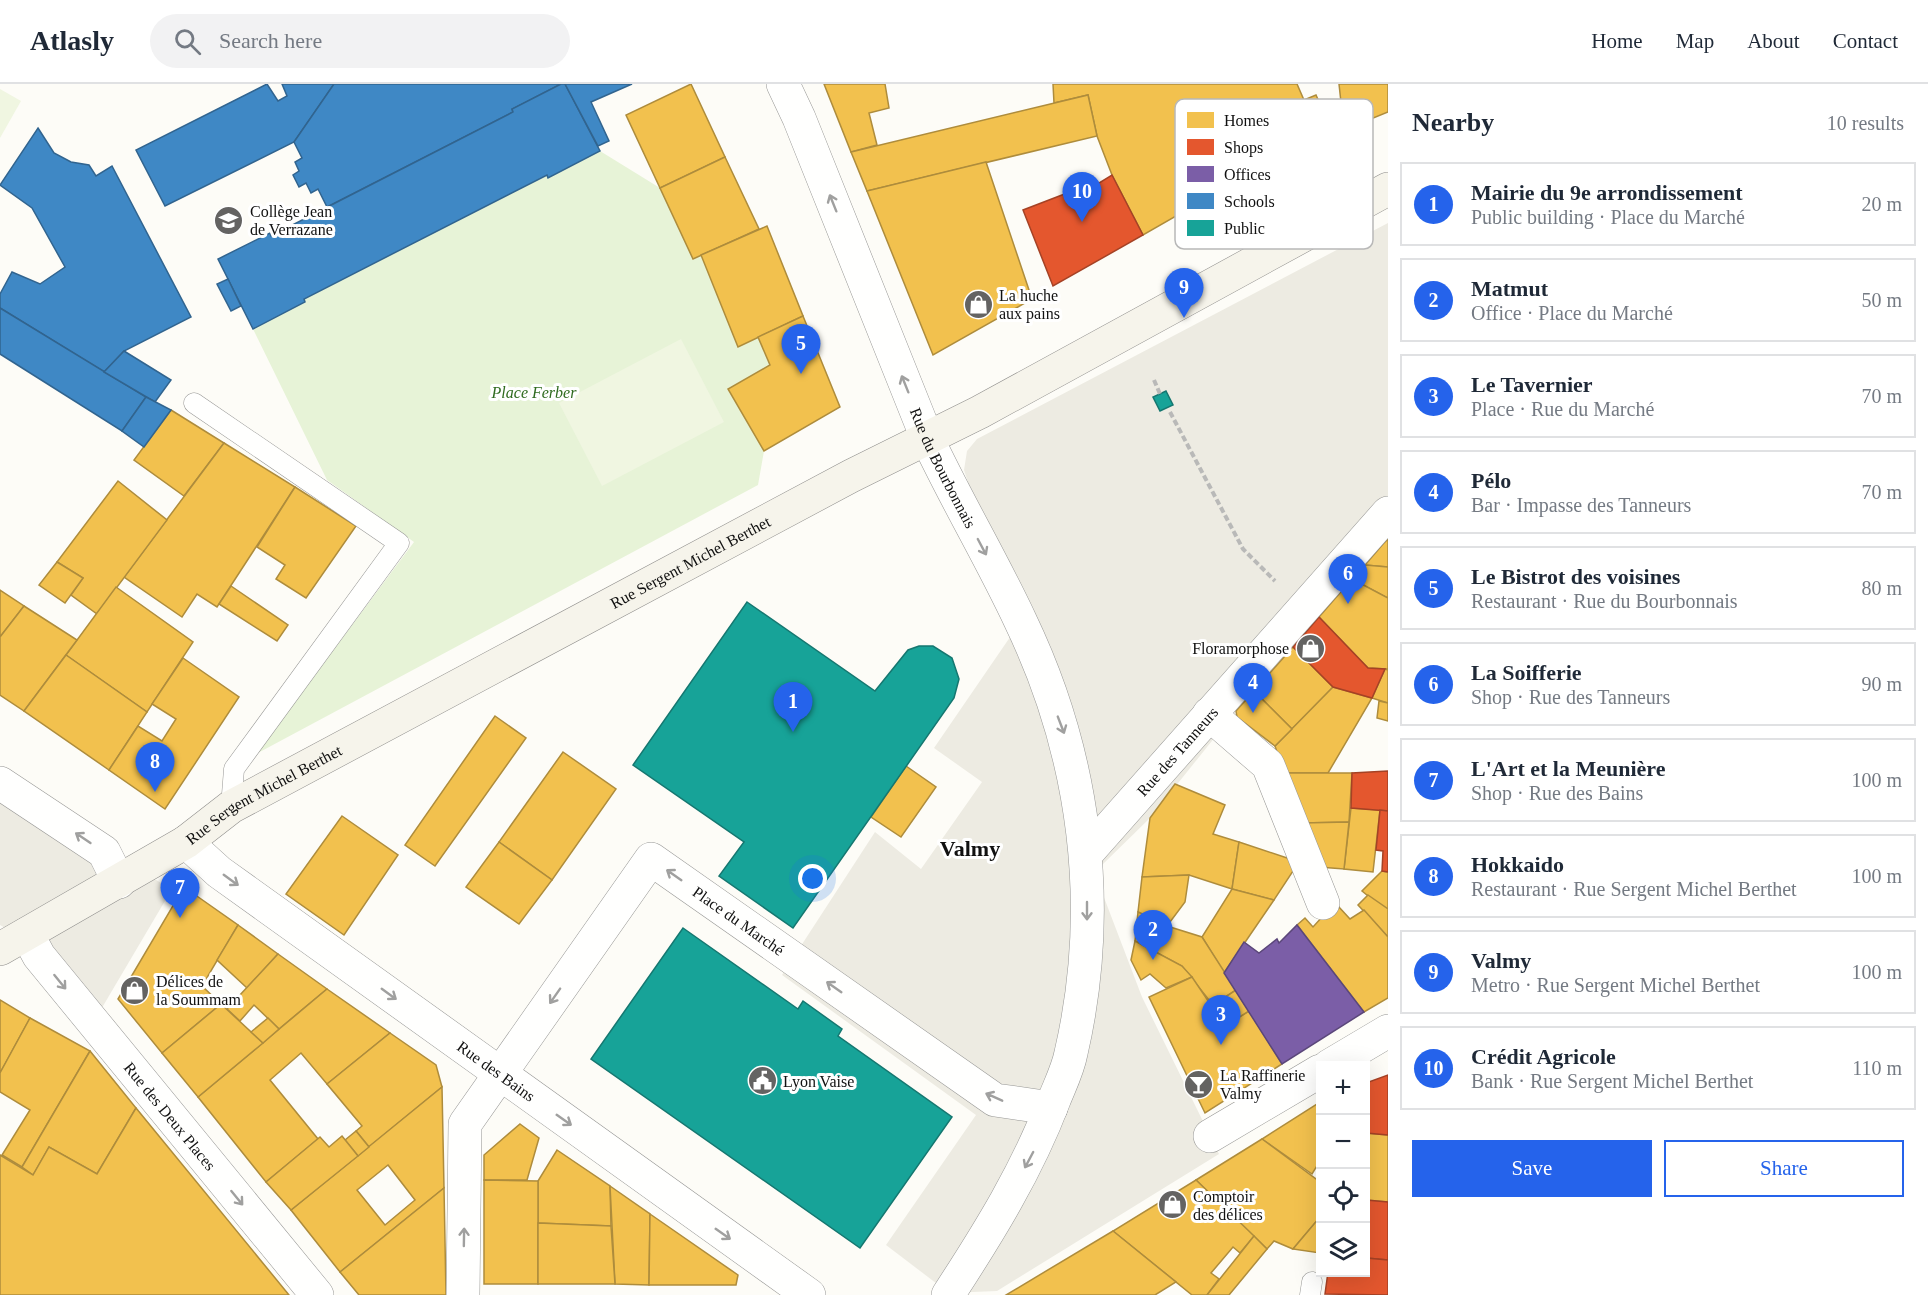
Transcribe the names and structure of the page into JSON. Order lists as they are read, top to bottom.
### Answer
{
  "streets": {
    "main road": ["Rue Sergent Michel Berthet"],
    "street": [
      "Rue du Bourbonnais",
      "Rue des Tanneurs",
      "Place du Marché",
      "Rue des Bains",
      "Rue des Deux Places"
    ]
  },
  "crossings": [
    ["Rue du Bourbonnais", "Rue Sergent Michel Berthet"],
    ["Rue du Bourbonnais", "Rue des Tanneurs"],
    ["Rue Sergent Michel Berthet", "Rue des Bains"],
    ["Rue Sergent Michel Berthet", "Rue des Deux Places"],
    ["Place du Marché", "Rue des Bains"]
  ],
  "one_way": ["Rue des Bains", "Rue des Deux Places"],
  "districts": ["Valmy"],
  "parks": ["Place Ferber"],
  "places": {
    "school or university": ["Collège Jean de Verrazane"],
    "shop": [
      "La huche aux pains",
      "Floramorphose",
      "Délices de la Soummam",
      "Comptoir des délices"
    ],
    "public building": ["Lyon Vaise"],
    "bar": ["La Raffinerie Valmy"]
  },
  "legend": [
    "Homes",
    "Shops",
    "Offices",
    "Schools",
    "Public"
  ],
  "page": {
    "header": "Atlasly",
    "search": "Search here",
    "nav": [
      "Home",
      "Map",
      "About",
      "Contact"
    ],
    "heading": ["Nearby", "10 results"],
    "list": [
      {
        "mark": "1",
        "name": "Mairie du 9e arrondissement",
        "note": "Public building · Place du Marché",
        "value": "20 m"
      },
      {
        "mark": "2",
        "name": "Matmut",
        "note": "Office · Place du Marché",
        "value": "50 m"
      },
      {
        "mark": "3",
        "name": "Le Tavernier",
        "note": "Place · Rue du Marché",
        "value": "70 m"
      },
      {
        "mark": "4",
        "name": "Pélo",
        "note": "Bar · Impasse des Tanneurs",
        "value": "70 m"
      },
      {
        "mark": "5",
        "name": "Le Bistrot des voisines",
        "note": "Restaurant · Rue du Bourbonnais",
        "value": "80 m"
      },
      {
        "mark": "6",
        "name": "La Soifferie",
        "note": "Shop · Rue des Tanneurs",
        "value": "90 m"
      },
      {
        "mark": "7",
        "name": "L'Art et la Meunière",
        "note": "Shop · Rue des Bains",
        "value": "100 m"
      },
      {
        "mark": "8",
        "name": "Hokkaido",
        "note": "Restaurant · Rue Sergent Michel Berthet",
        "value": "100 m"
      },
      {
        "mark": "9",
        "name": "Valmy",
        "note": "Metro · Rue Sergent Michel Berthet",
        "value": "100 m"
      },
      {
        "mark": "10",
        "name": "Crédit Agricole",
        "note": "Bank · Rue Sergent Michel Berthet",
        "value": "110 m"
      }
    ],
    "pins": [
      "10",
      "9",
      "5",
      "6",
      "4",
      "1",
      "8",
      "7",
      "2",
      "3"
    ],
    "map_buttons": ["+", "−"],
    "buttons": ["Save", "Share"]
  }
}
